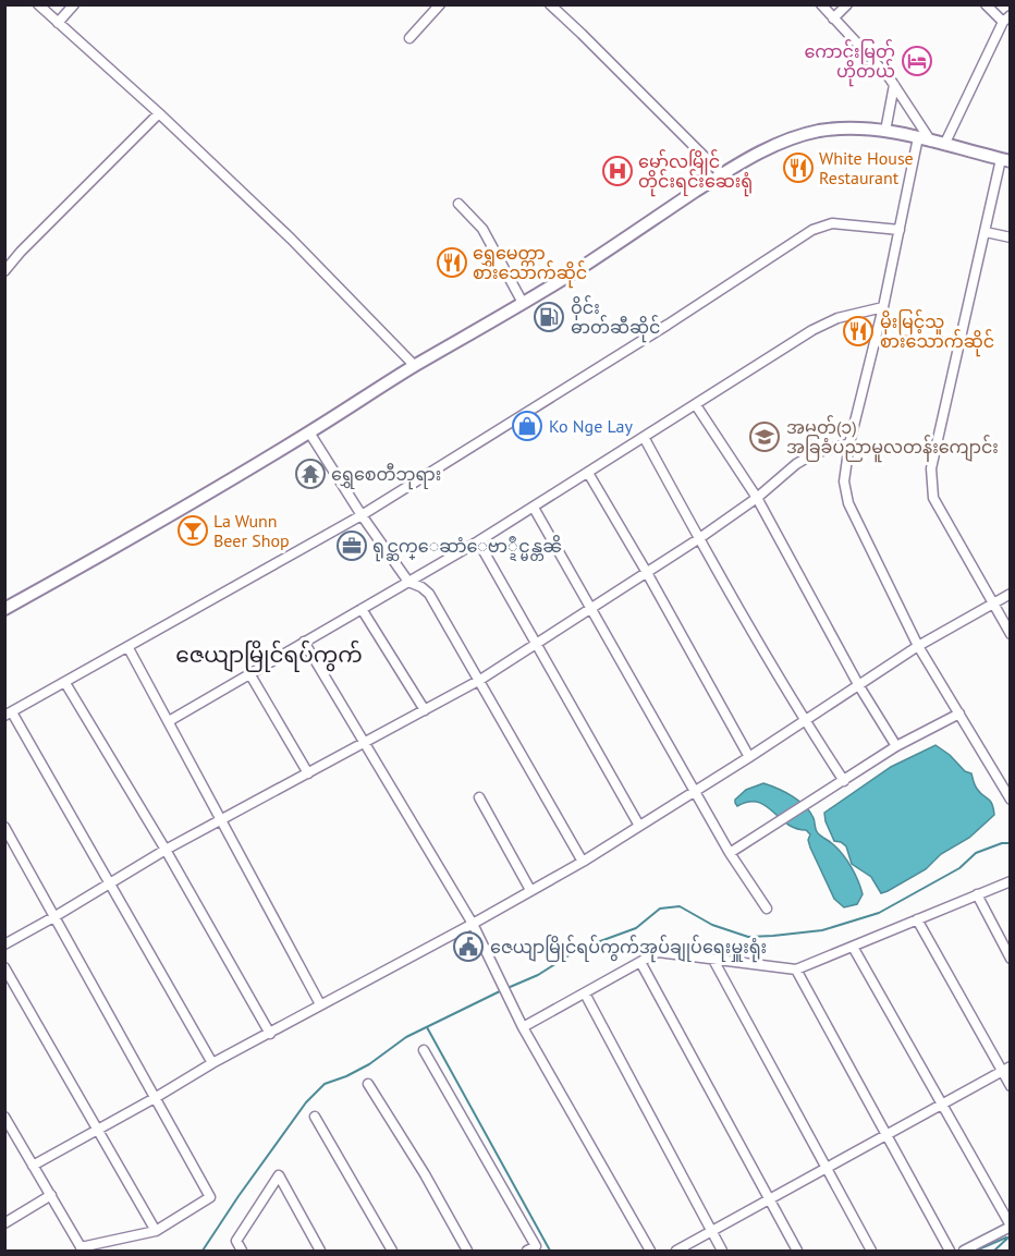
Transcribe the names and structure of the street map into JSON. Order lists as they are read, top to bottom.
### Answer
{
  "districts": ["ဇေယျာမြိုင်ရပ်ကွက်"],
  "places": {
    "hotel": ["ကောင်းမြတ် ဟိုတယ်"],
    "restaurant": ["White House Restaurant", "ရွှေမေတ္တာ စားသောက်ဆိုင်", "မိုးမြင့်သူ စားသောက်ဆိုင်"],
    "hospital": ["မော်လမြိုင် တိုင်းရင်းဆေးရုံ"],
    "fuel station": ["ဝိုင်း ဓာတ်ဆီဆိုင်"],
    "shop": ["Ko Nge Lay"],
    "school or university": ["အမှတ်(၁) အခြခံပညာမူလတန်းကျောင်း"],
    "temple": ["ရွှေစေတီဘုရား"],
    "bar": ["La Wunn Beer Shop"],
    "office": ["ရုင္ဆက္ေဆာံေဗာ္ဍဳင္မန္တၼိ"],
    "public building": ["ဇေယျာမြိုင်ရပ်ကွက်အုပ်ချုပ်ရေးမှူးရုံး"]
  }
}
